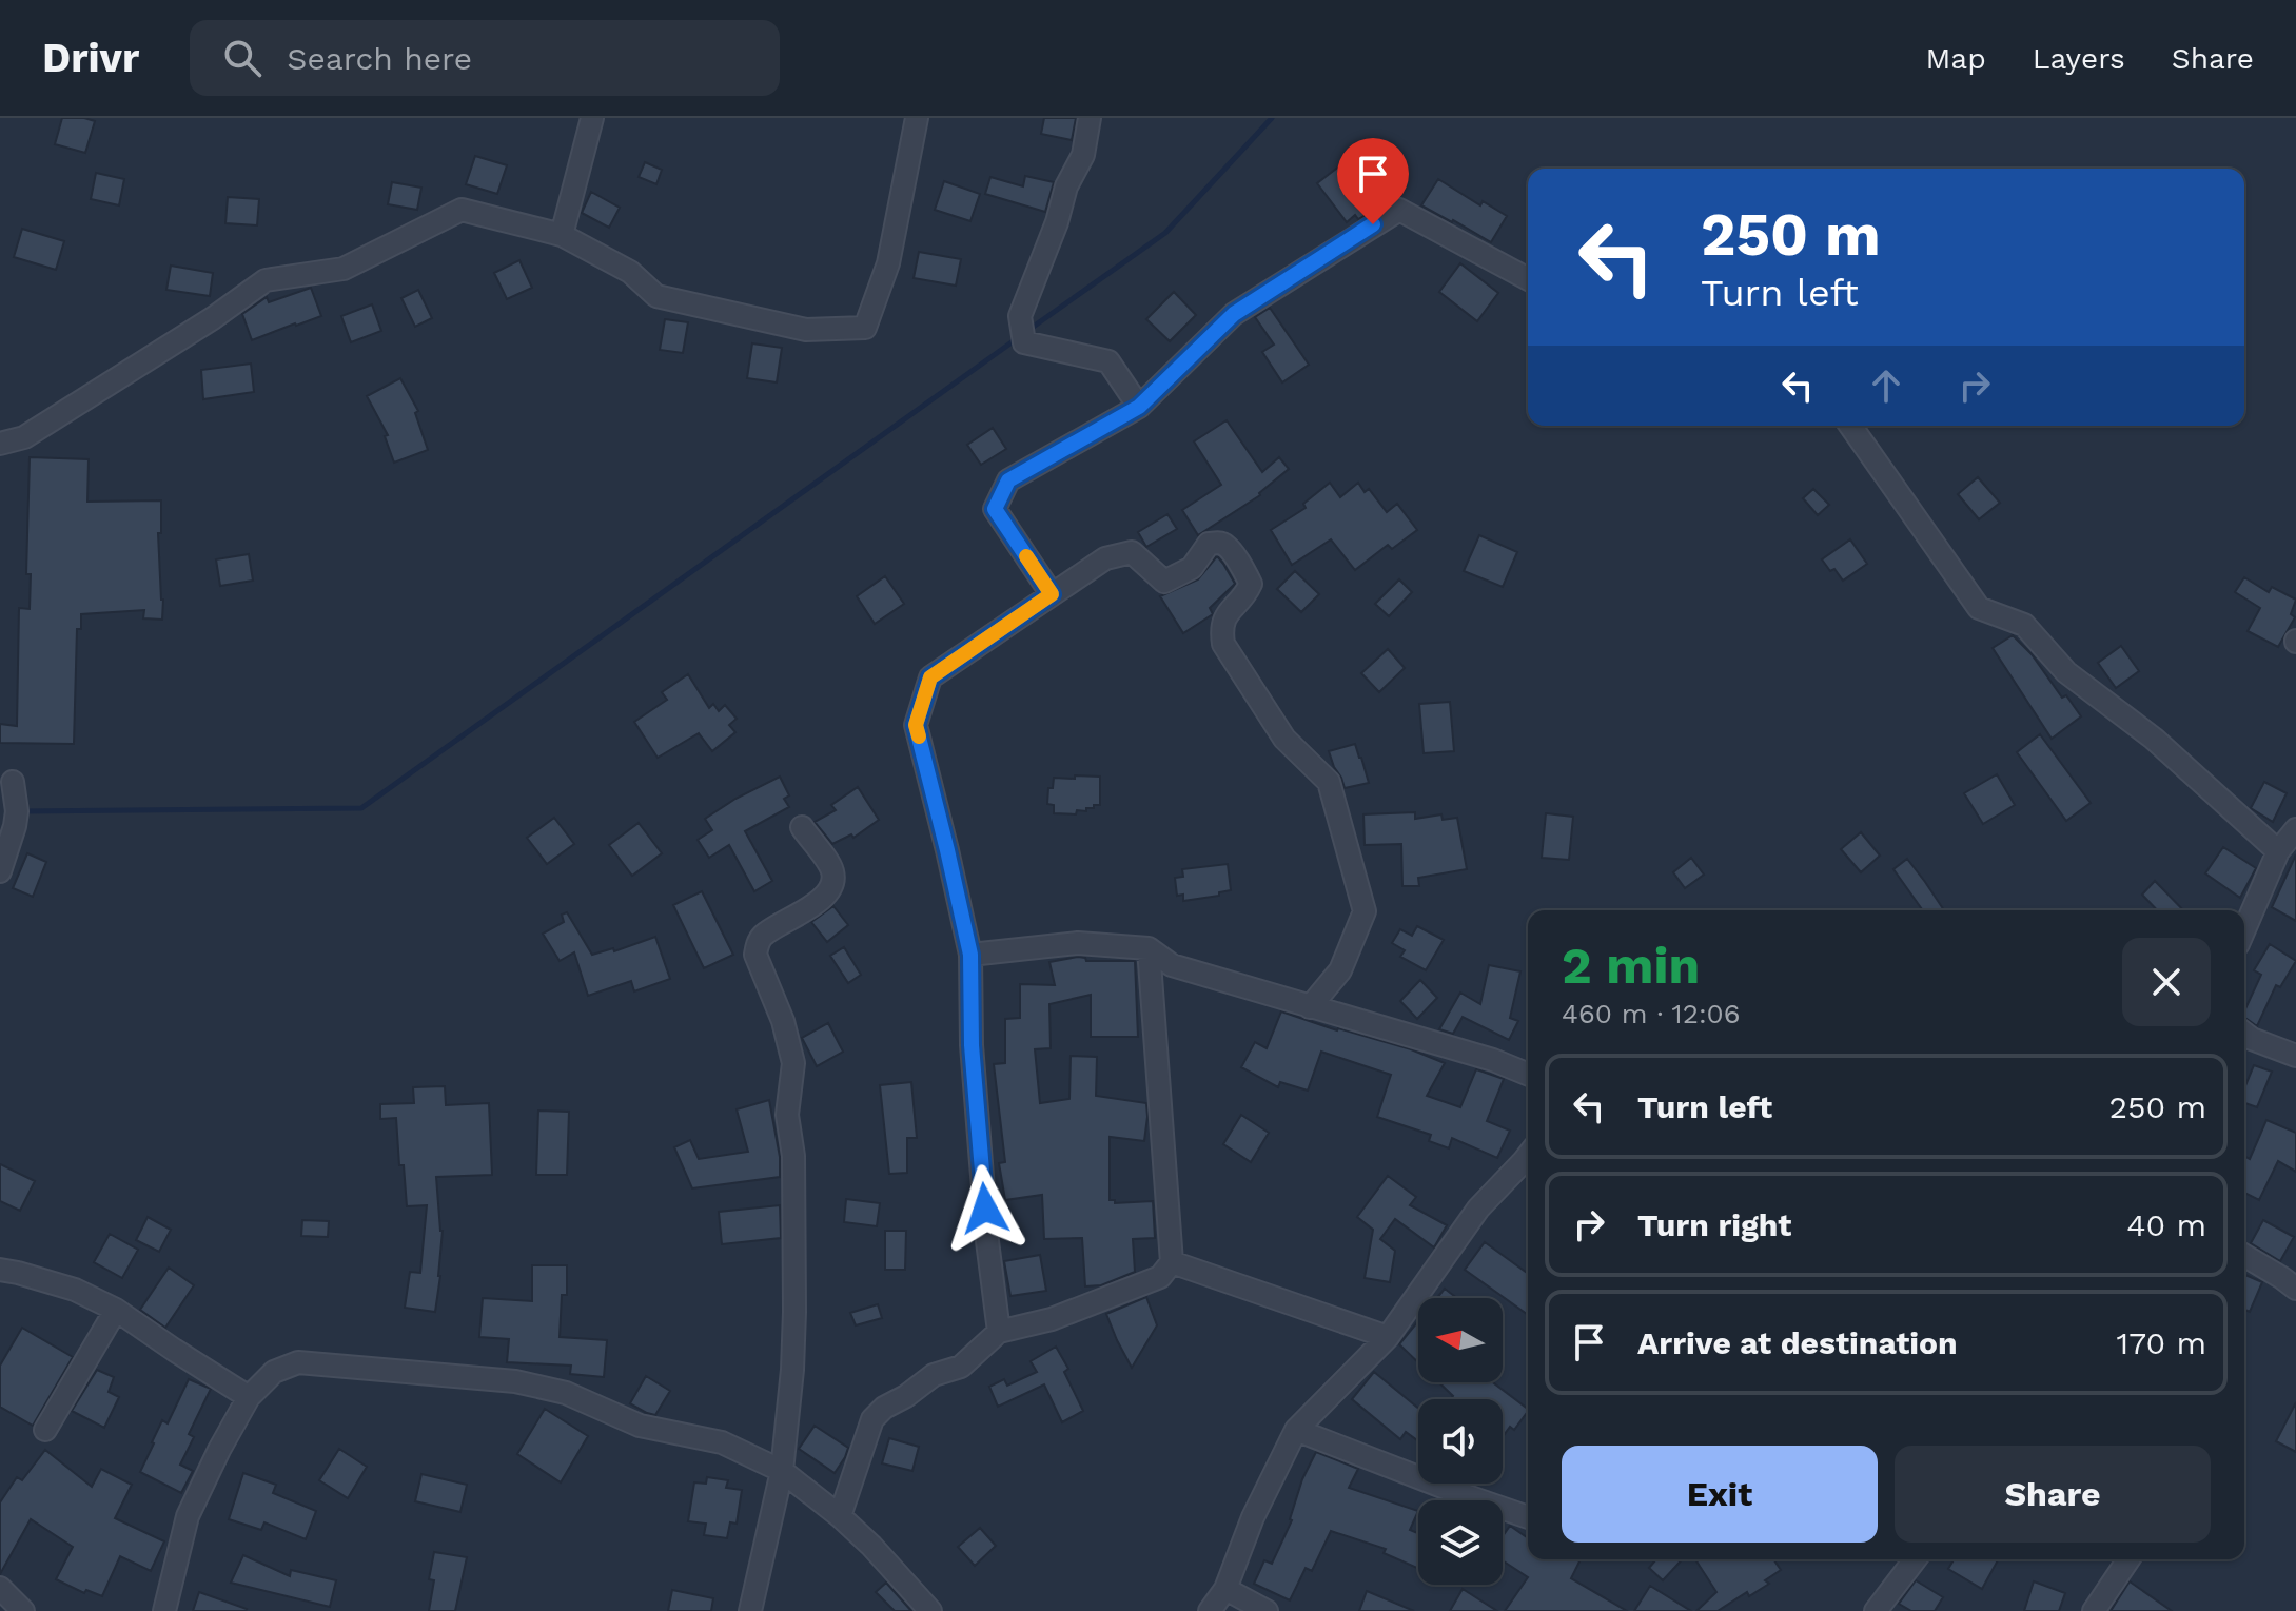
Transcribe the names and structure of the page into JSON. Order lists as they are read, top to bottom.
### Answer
{
  "north": "left",
  "page": {
    "header": "Drivr",
    "search": "Search here",
    "nav": ["Map", "Layers", "Share"],
    "turn": ["250 m", "Turn left"],
    "heading": ["2 min", "460 m · 12:06"],
    "list": [
      {
        "name": "Turn left",
        "value": "250 m"
      },
      {
        "name": "Turn right",
        "value": "40 m"
      },
      {
        "name": "Arrive at destination",
        "value": "170 m"
      }
    ],
    "buttons": ["Exit", "Share"]
  }
}
